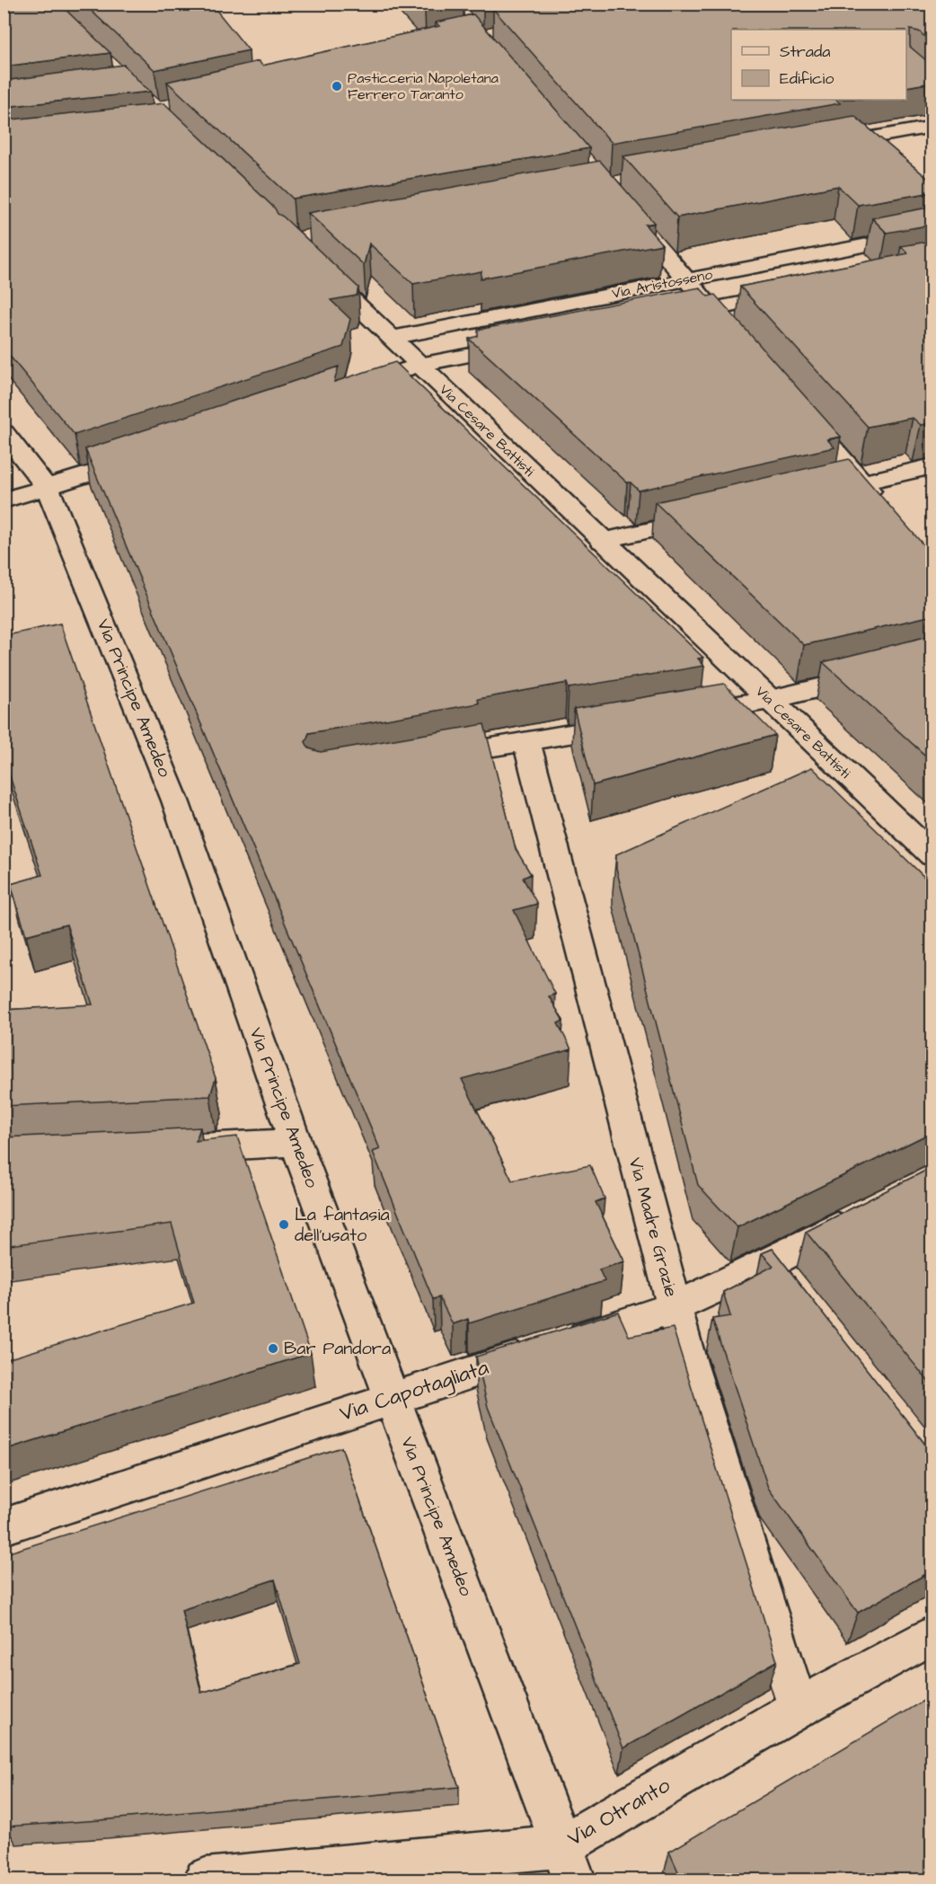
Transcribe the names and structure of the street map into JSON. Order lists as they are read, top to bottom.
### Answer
{
  "streets": {
    "street": [
      "Via Aristosseno",
      "Via Cesare Battisti",
      "Via Principe Amedeo",
      "Via Madre Grazie",
      "Via Capotagliata",
      "Via Otranto"
    ]
  },
  "crossings": [
    ["Via Aristosseno", "Via Cesare Battisti"],
    ["Via Principe Amedeo", "Via Capotagliata"],
    ["Via Principe Amedeo", "Via Otranto"],
    ["Via Madre Grazie", "Via Capotagliata"],
    ["Via Madre Grazie", "Via Otranto"]
  ],
  "places": ["Pasticceria Napoletana Ferrero Taranto", "La fantasia dell'usato", "Bar Pandora"],
  "legend": ["Strada", "Edificio"]
}
